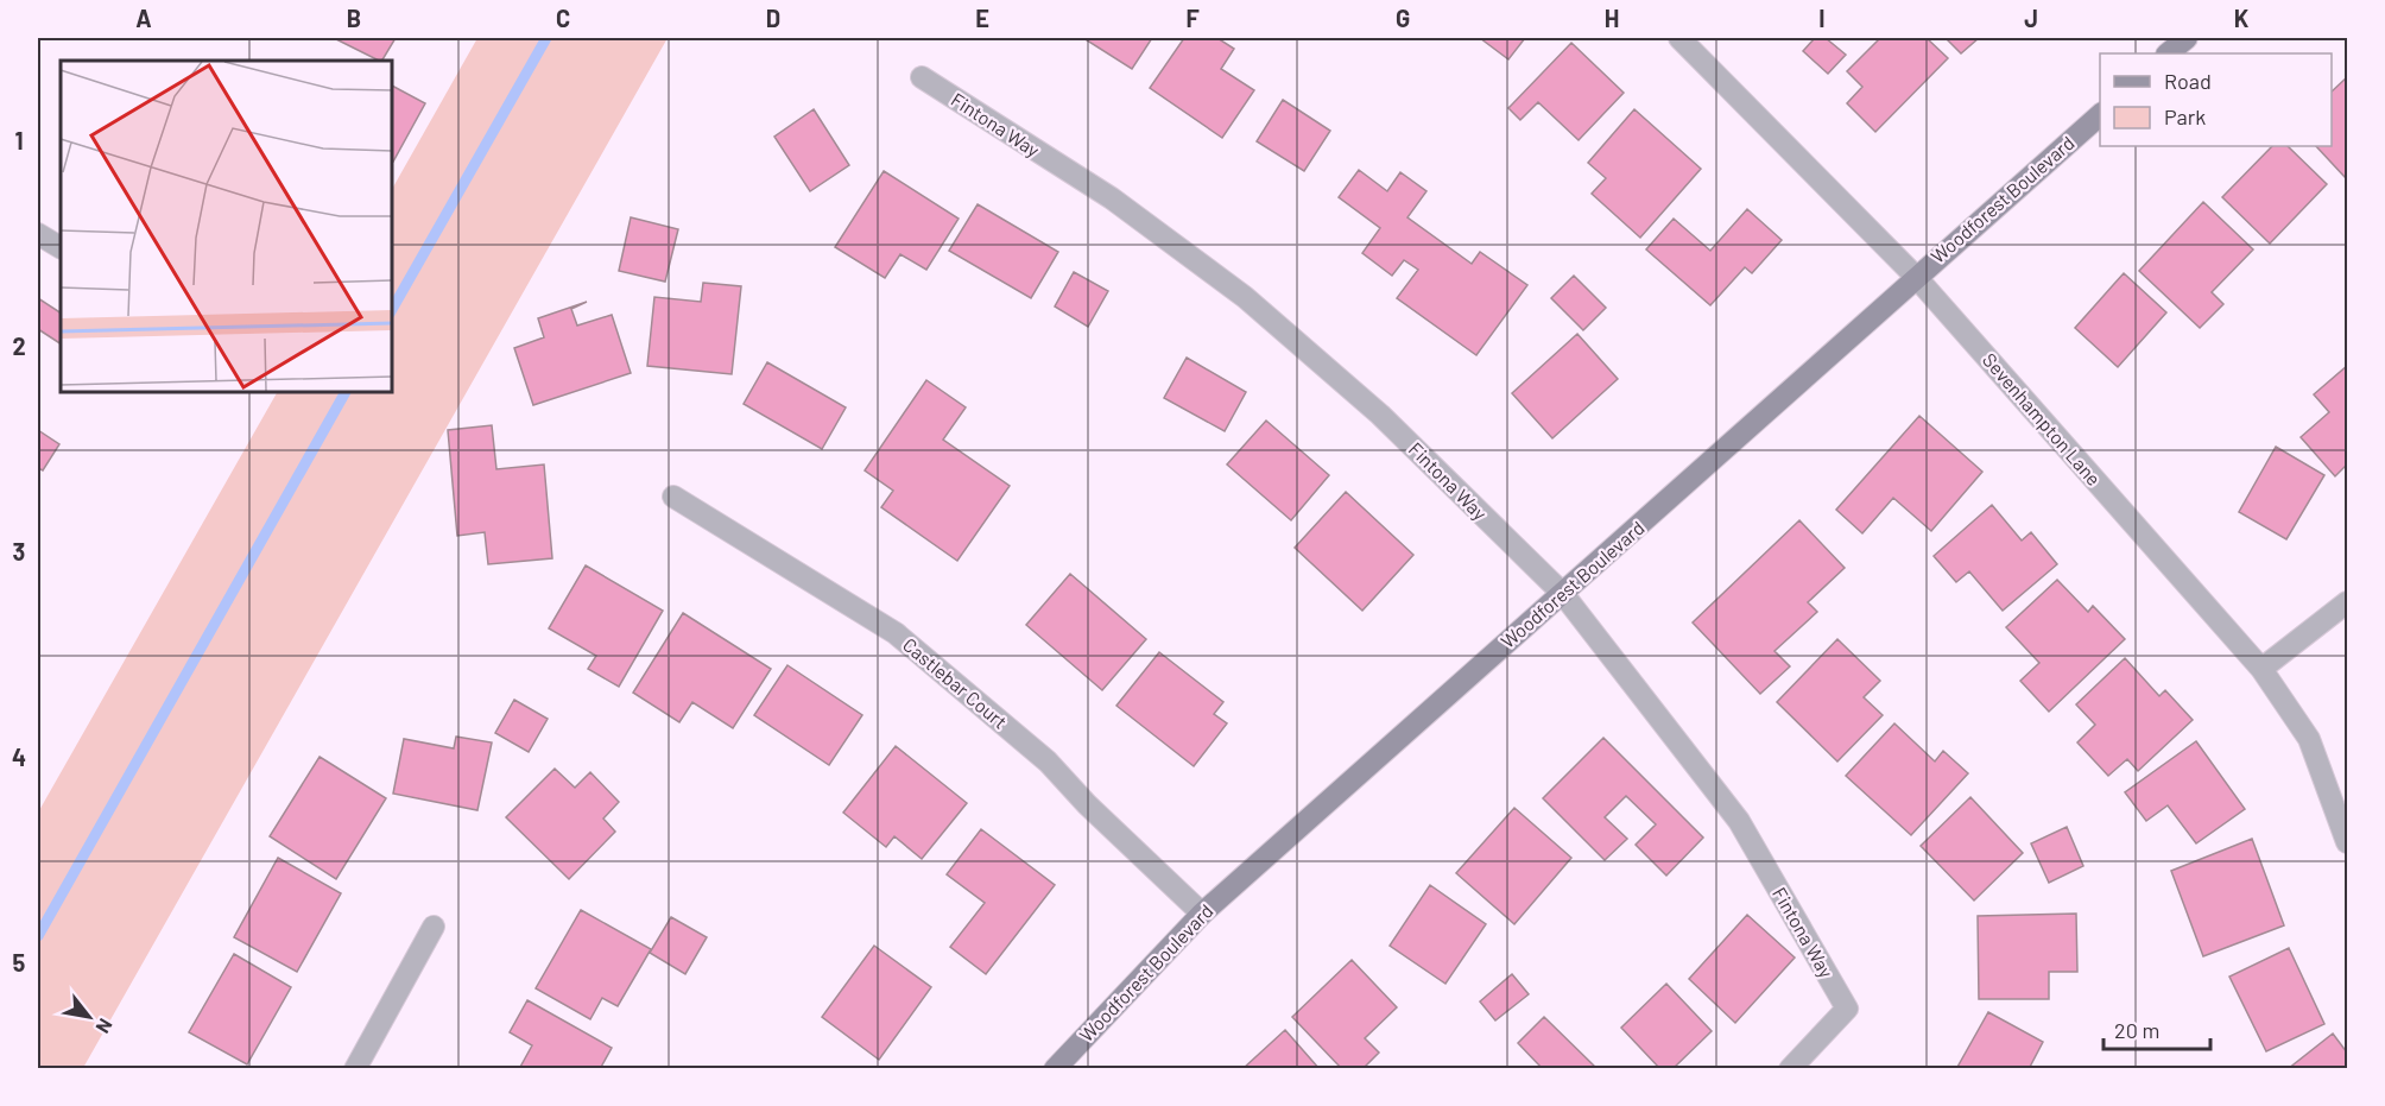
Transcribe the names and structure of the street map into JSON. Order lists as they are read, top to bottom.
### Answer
{
  "streets": {
    "main road": ["Woodforest Boulevard"],
    "street": ["Fintona Way", "Sevenhampton Lane", "Castlebar Court"]
  },
  "crossings": [
    ["Fintona Way", "Woodforest Boulevard"],
    ["Woodforest Boulevard", "Sevenhampton Lane"],
    ["Woodforest Boulevard", "Castlebar Court"]
  ],
  "legend": ["Road", "Park"],
  "scale_bar": "20 m",
  "north": "bottom right",
  "grid": {
    "columns": [
      "A",
      "B",
      "C",
      "D",
      "E",
      "F",
      "G",
      "H",
      "I",
      "J",
      "K"
    ],
    "rows": [
      "1",
      "2",
      "3",
      "4",
      "5"
    ]
  }
}
